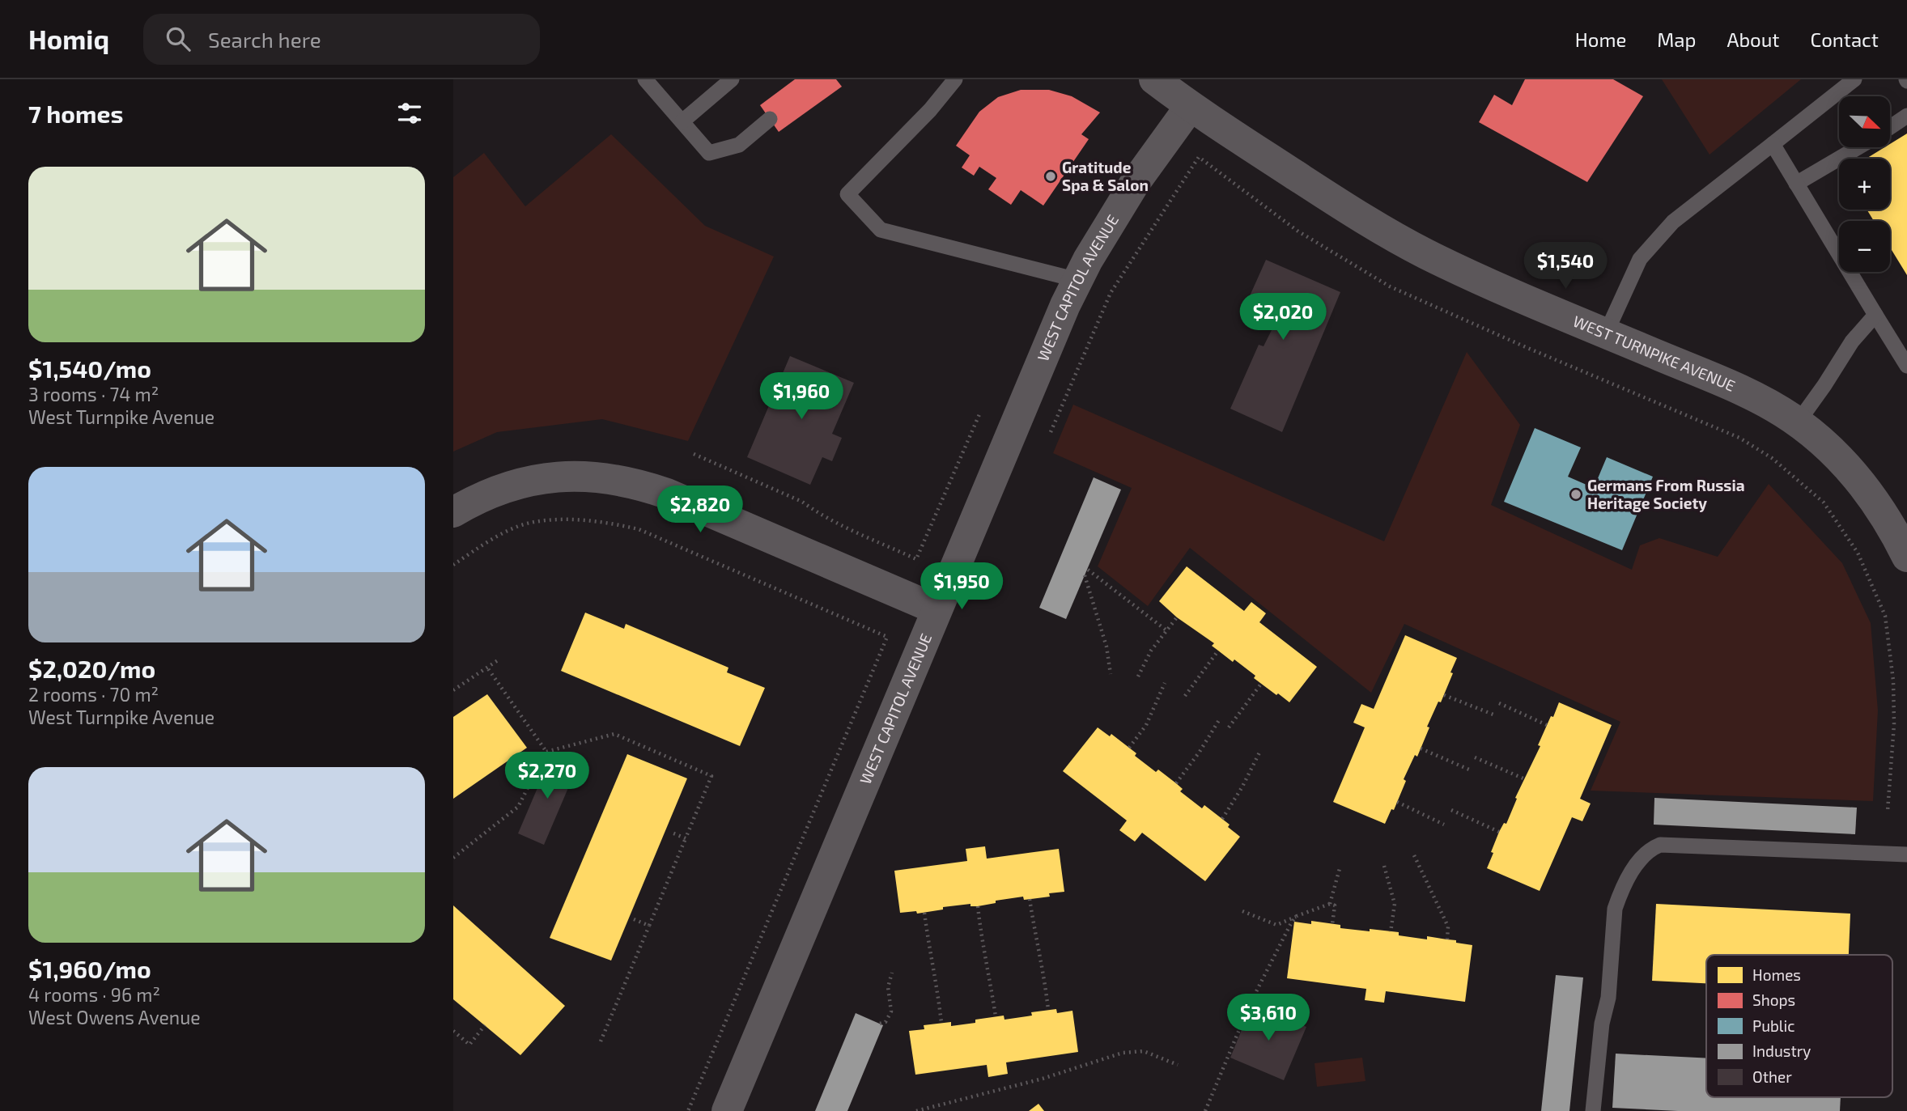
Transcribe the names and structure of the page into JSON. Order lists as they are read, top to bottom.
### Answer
{
  "streets": {
    "street": ["WEST CAPITOL AVENUE", "WEST TURNPIKE AVENUE"]
  },
  "crossings": [
    ["WEST CAPITOL AVENUE", "WEST TURNPIKE AVENUE"]
  ],
  "places": ["Gratitude Spa & Salon", "Germans From Russia Heritage Society"],
  "legend": [
    "Homes",
    "Shops",
    "Public",
    "Industry",
    "Other"
  ],
  "north": "bottom right",
  "page": {
    "header": "Homiq",
    "search": "Search here",
    "nav": [
      "Home",
      "Map",
      "About",
      "Contact"
    ],
    "heading": "7 homes",
    "map_buttons": ["+", "−"],
    "list": [
      {
        "name": "$1,540/mo",
        "note": "3 rooms · 74 m² · West Turnpike Avenue"
      },
      {
        "name": "$2,020/mo",
        "note": "2 rooms · 70 m² · West Turnpike Avenue"
      },
      {
        "name": "$1,960/mo",
        "note": "4 rooms · 96 m² · West Owens Avenue"
      }
    ],
    "price": [
      "$1,540",
      "$2,020",
      "$1,960",
      "$2,820",
      "$1,950",
      "$2,270",
      "$3,610"
    ]
  }
}
